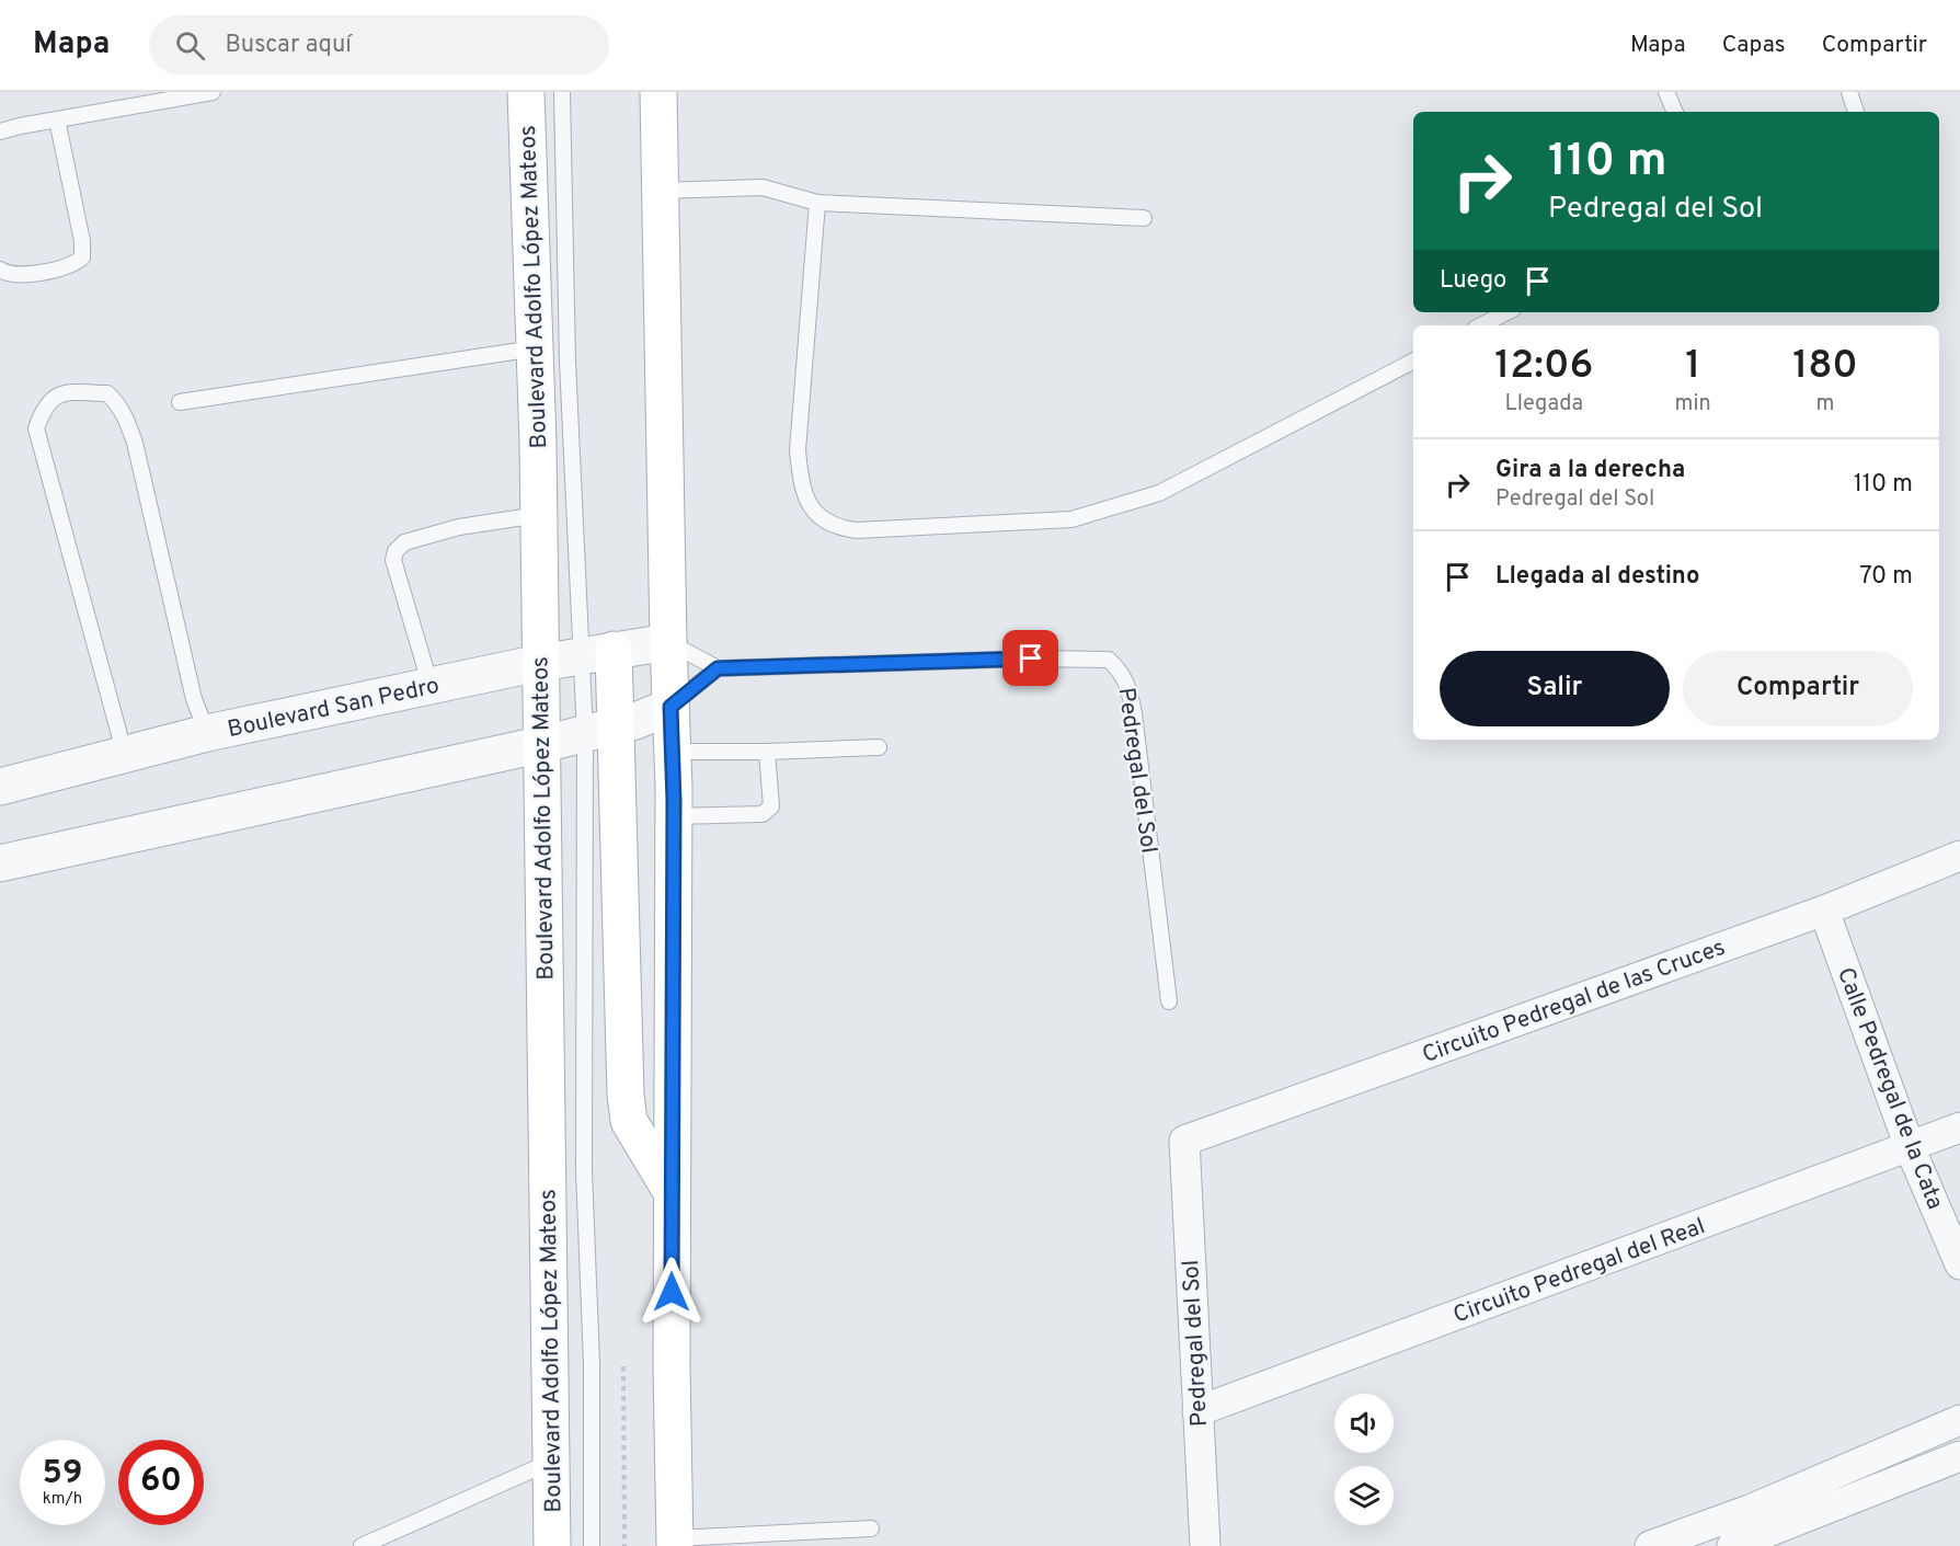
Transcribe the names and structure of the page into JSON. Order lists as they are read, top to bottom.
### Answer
{
  "streets": {
    "main road": ["Boulevard Adolfo López Mateos"],
    "street": [
      "Boulevard San Pedro",
      "Pedregal del Sol",
      "Circuito Pedregal de las Cruces",
      "Calle Pedregal de la Cata",
      "Circuito Pedregal del Real"
    ]
  },
  "crossings": [
    ["Boulevard Adolfo López Mateos", "Boulevard San Pedro"],
    ["Boulevard San Pedro", "Pedregal del Sol"],
    ["Pedregal del Sol", "Circuito Pedregal de las Cruces"],
    ["Pedregal del Sol", "Circuito Pedregal del Real"],
    ["Circuito Pedregal de las Cruces", "Calle Pedregal de la Cata"],
    ["Calle Pedregal de la Cata", "Circuito Pedregal del Real"]
  ],
  "page": {
    "header": "Mapa",
    "search": "Buscar aquí",
    "nav": ["Mapa", "Capas", "Compartir"],
    "turn": ["110 m", "Pedregal del Sol"],
    "then": "Luego",
    "eta": [
      "12:06",
      "Llegada",
      "1",
      "min",
      "180",
      "m"
    ],
    "list": [
      {
        "name": "Gira a la derecha",
        "note": "Pedregal del Sol",
        "value": "110 m"
      },
      {
        "name": "Llegada al destino",
        "value": "70 m"
      }
    ],
    "buttons": ["Salir", "Compartir"],
    "speed": "59 km/h",
    "limit": "60"
  }
}
